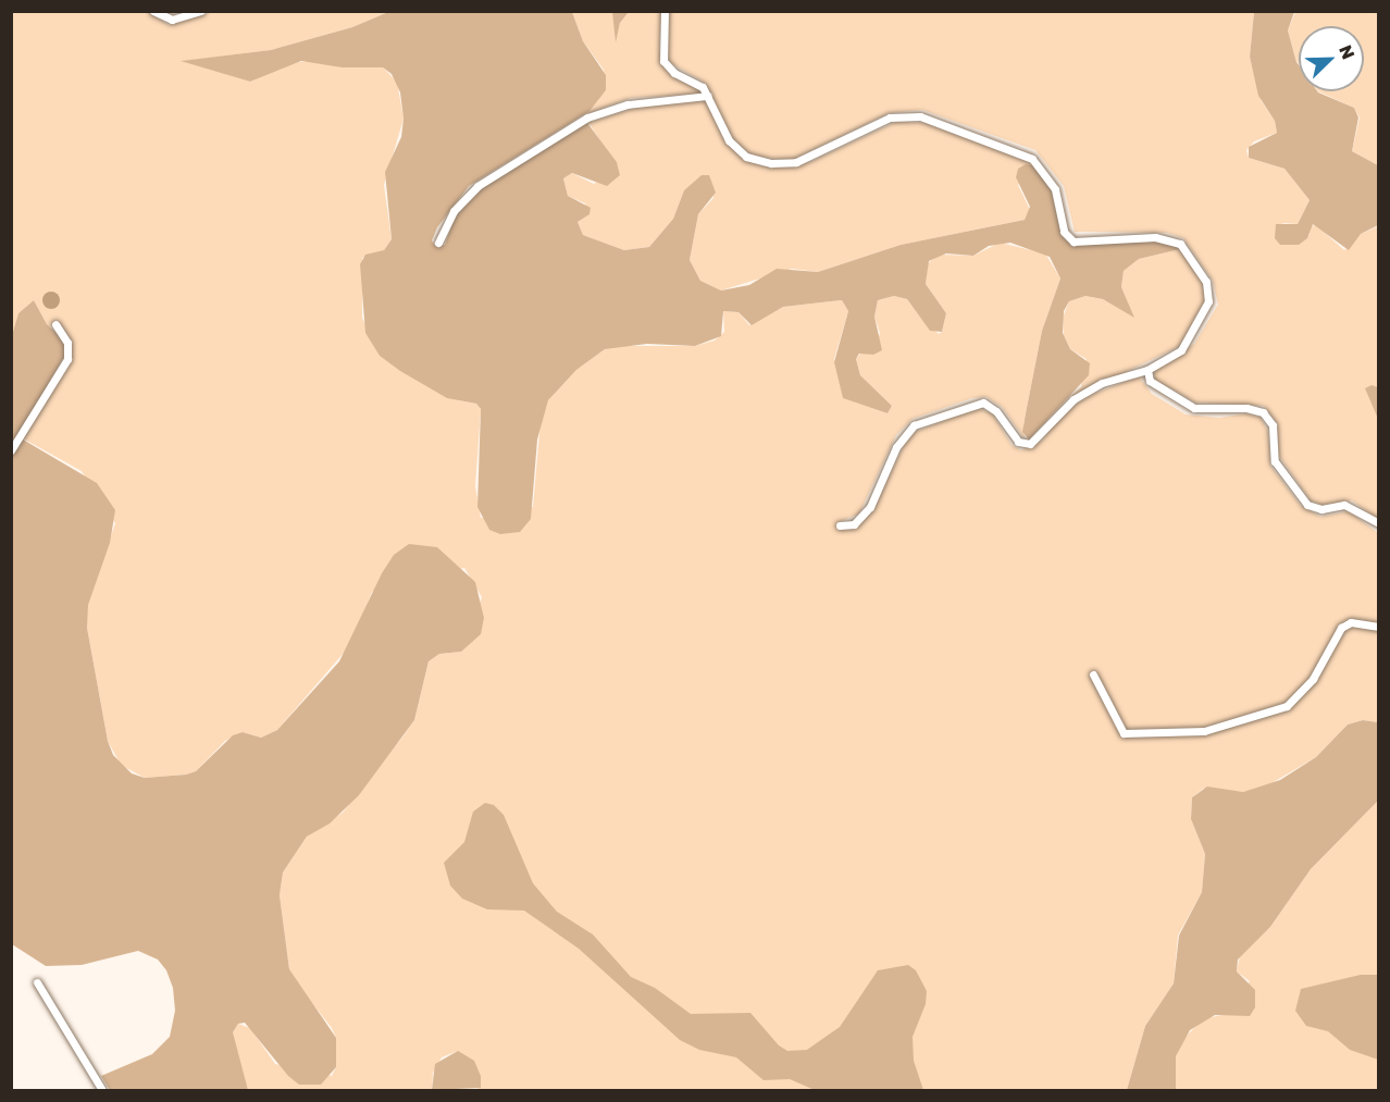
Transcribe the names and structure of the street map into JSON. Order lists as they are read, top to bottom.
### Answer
{
  "north": "top right"
}
